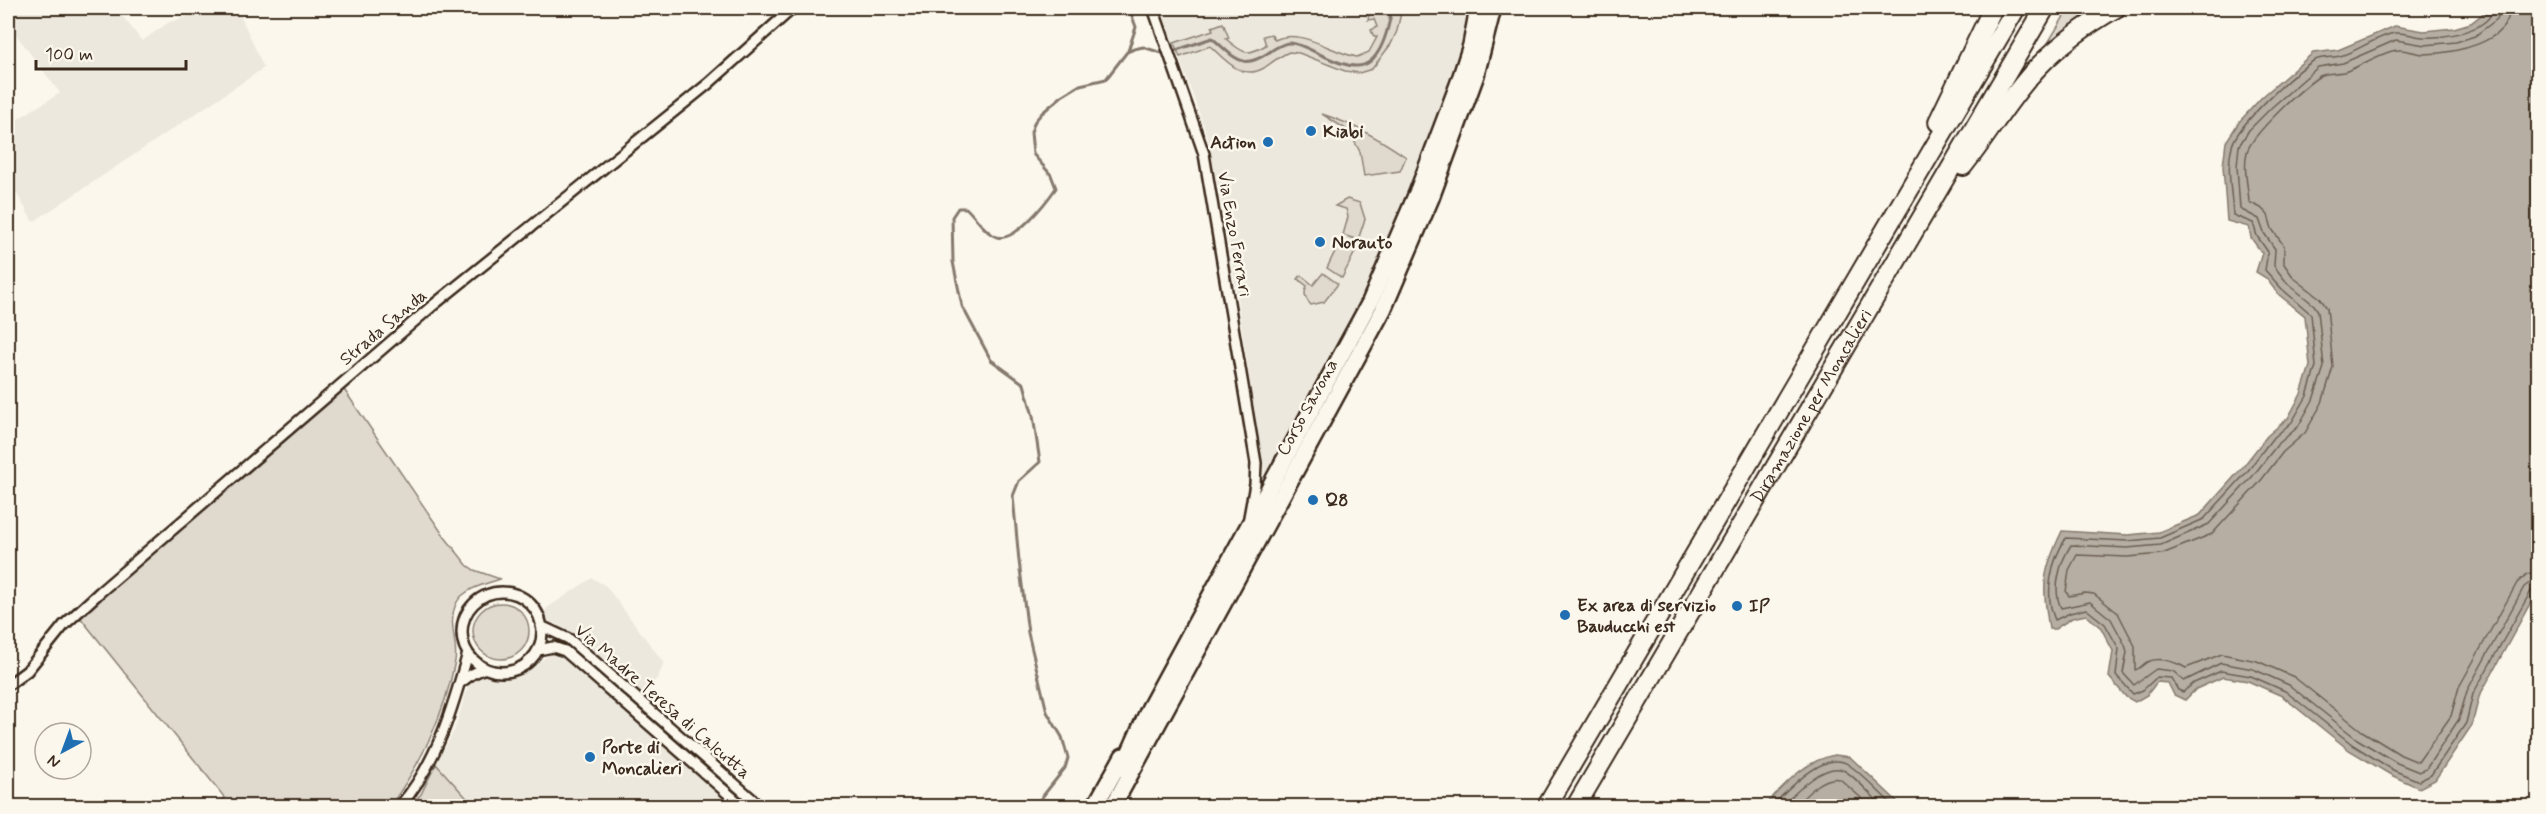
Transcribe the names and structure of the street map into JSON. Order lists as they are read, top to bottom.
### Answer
{
  "streets": {
    "highway": ["Diramazione per Moncalieri"],
    "main road": ["Corso Savona"],
    "street": ["Via Enzo Ferrari", "Strada Sanda", "Via Madre Teresa di Calcutta"]
  },
  "crossings": [
    ["Via Enzo Ferrari", "Corso Savona"]
  ],
  "places": [
    "Kiabi",
    "Action",
    "Norauto",
    "Q8",
    "IP",
    "Ex area di servizio Bauducchi est",
    "Porte di Moncalieri"
  ],
  "scale_bar": "100 m",
  "north": "bottom left"
}
